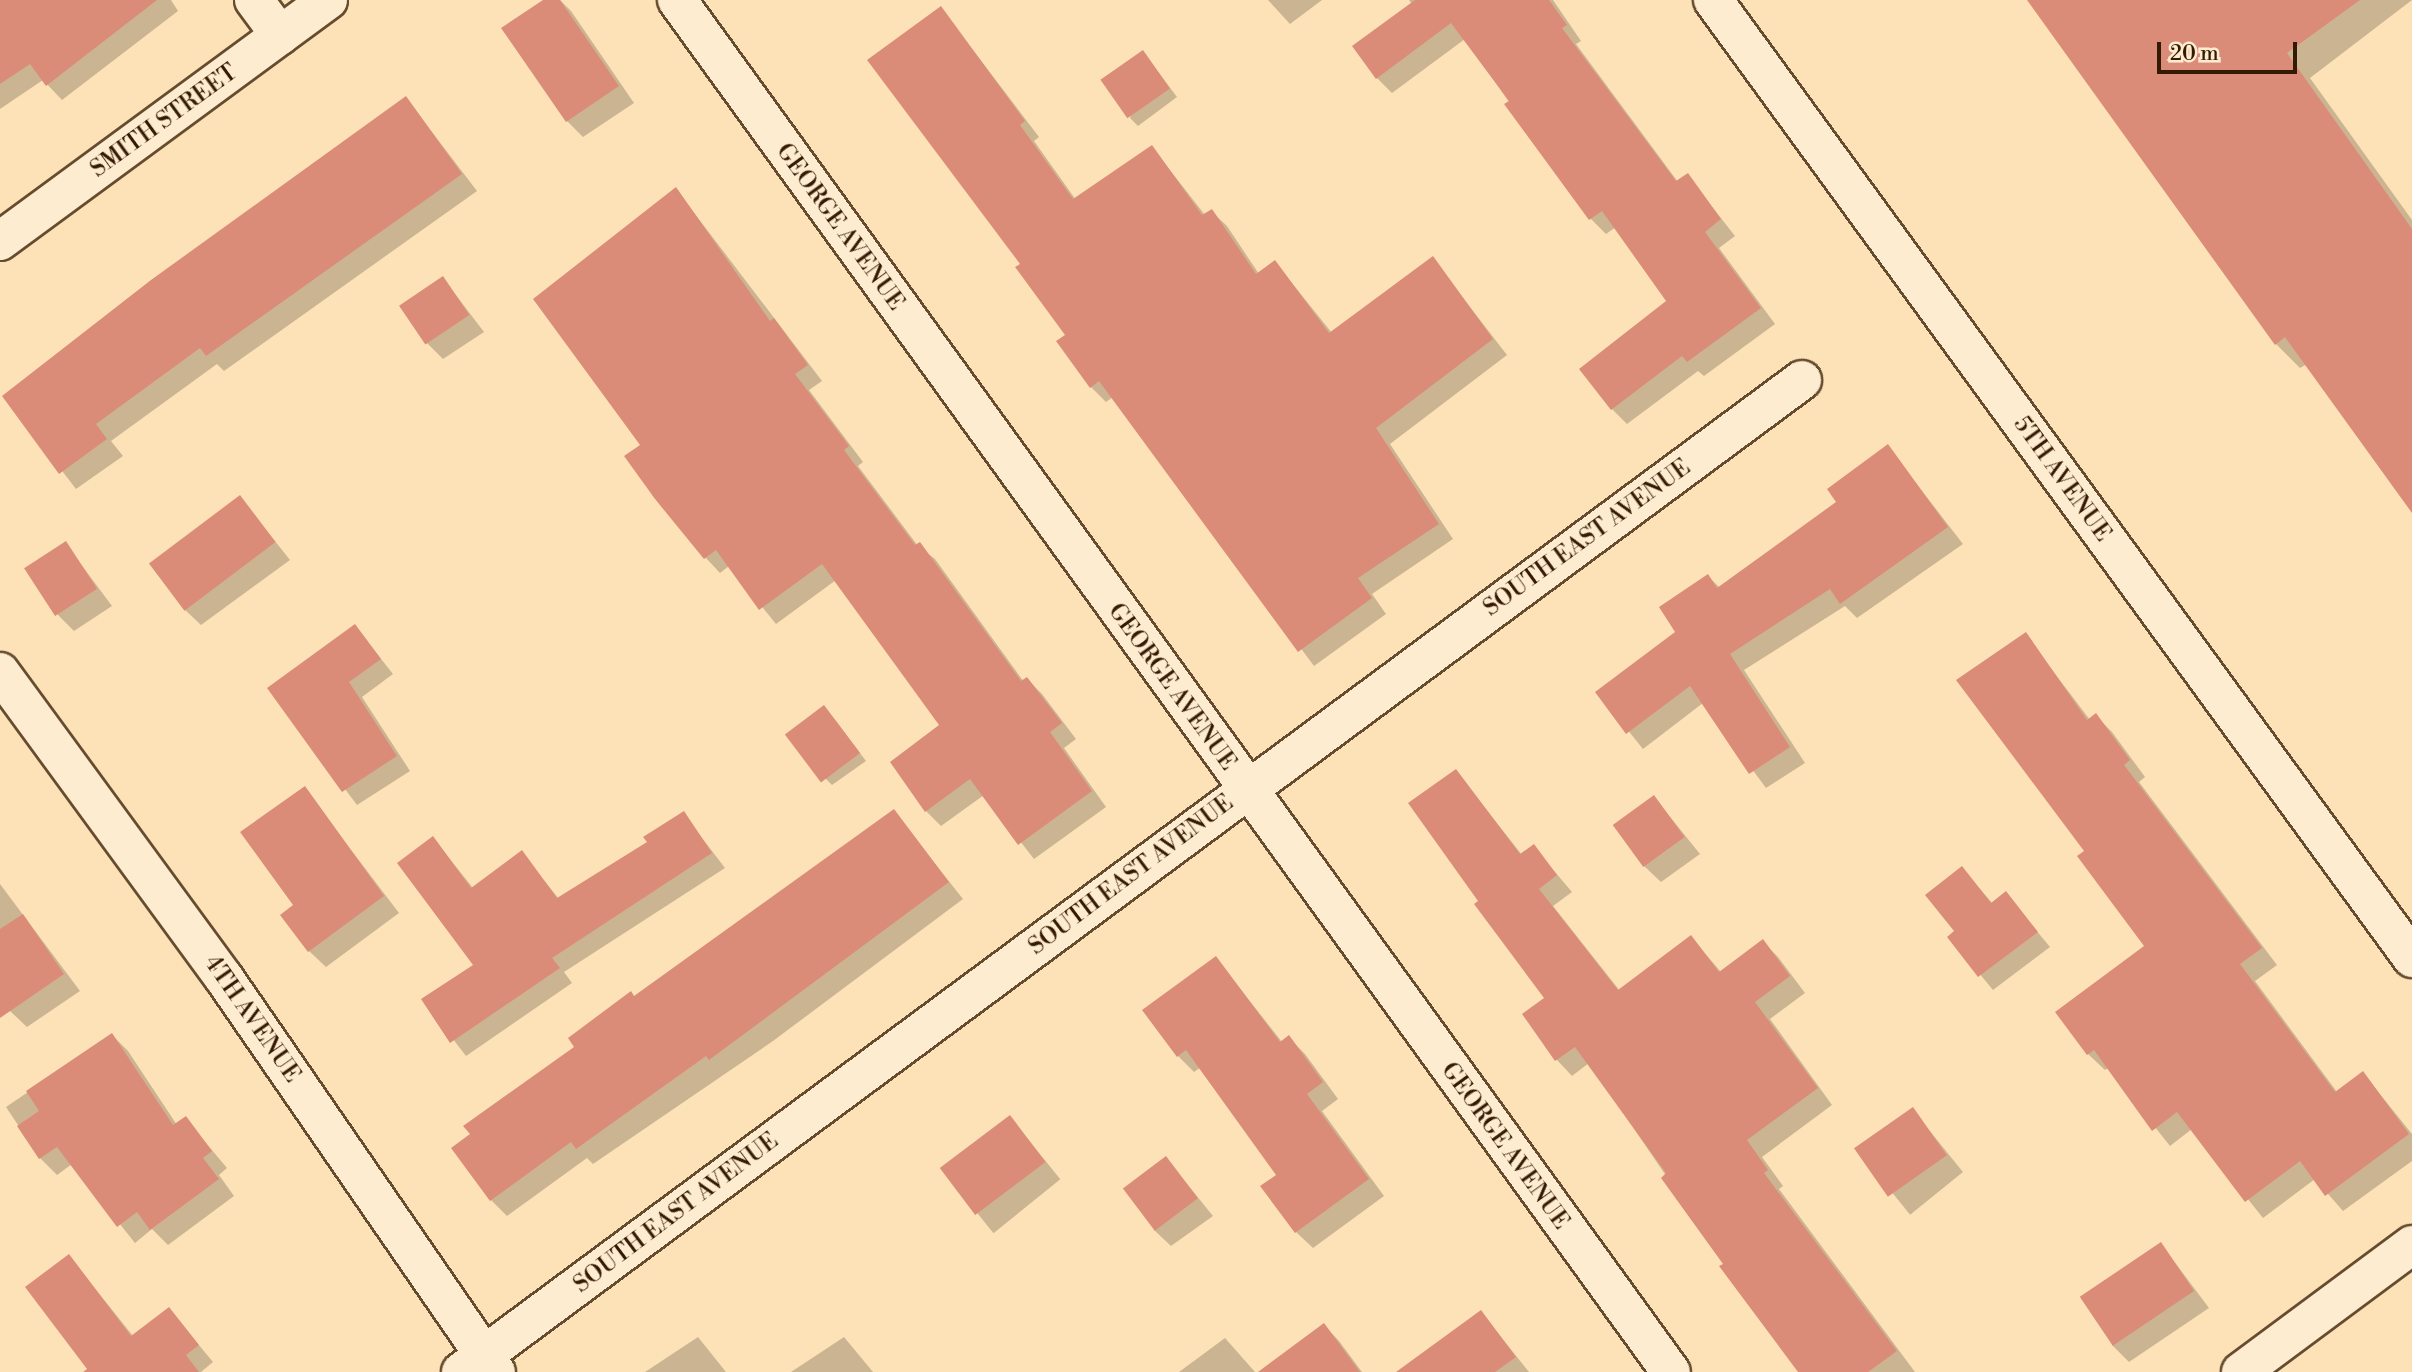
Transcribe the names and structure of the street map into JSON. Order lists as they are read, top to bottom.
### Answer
{
  "streets": {
    "street": [
      "SMITH STREET",
      "GEORGE AVENUE",
      "5TH AVENUE",
      "SOUTH EAST AVENUE",
      "4TH AVENUE"
    ]
  },
  "crossings": [
    ["GEORGE AVENUE", "SOUTH EAST AVENUE"],
    ["SOUTH EAST AVENUE", "4TH AVENUE"]
  ],
  "scale_bar": "20 m"
}
